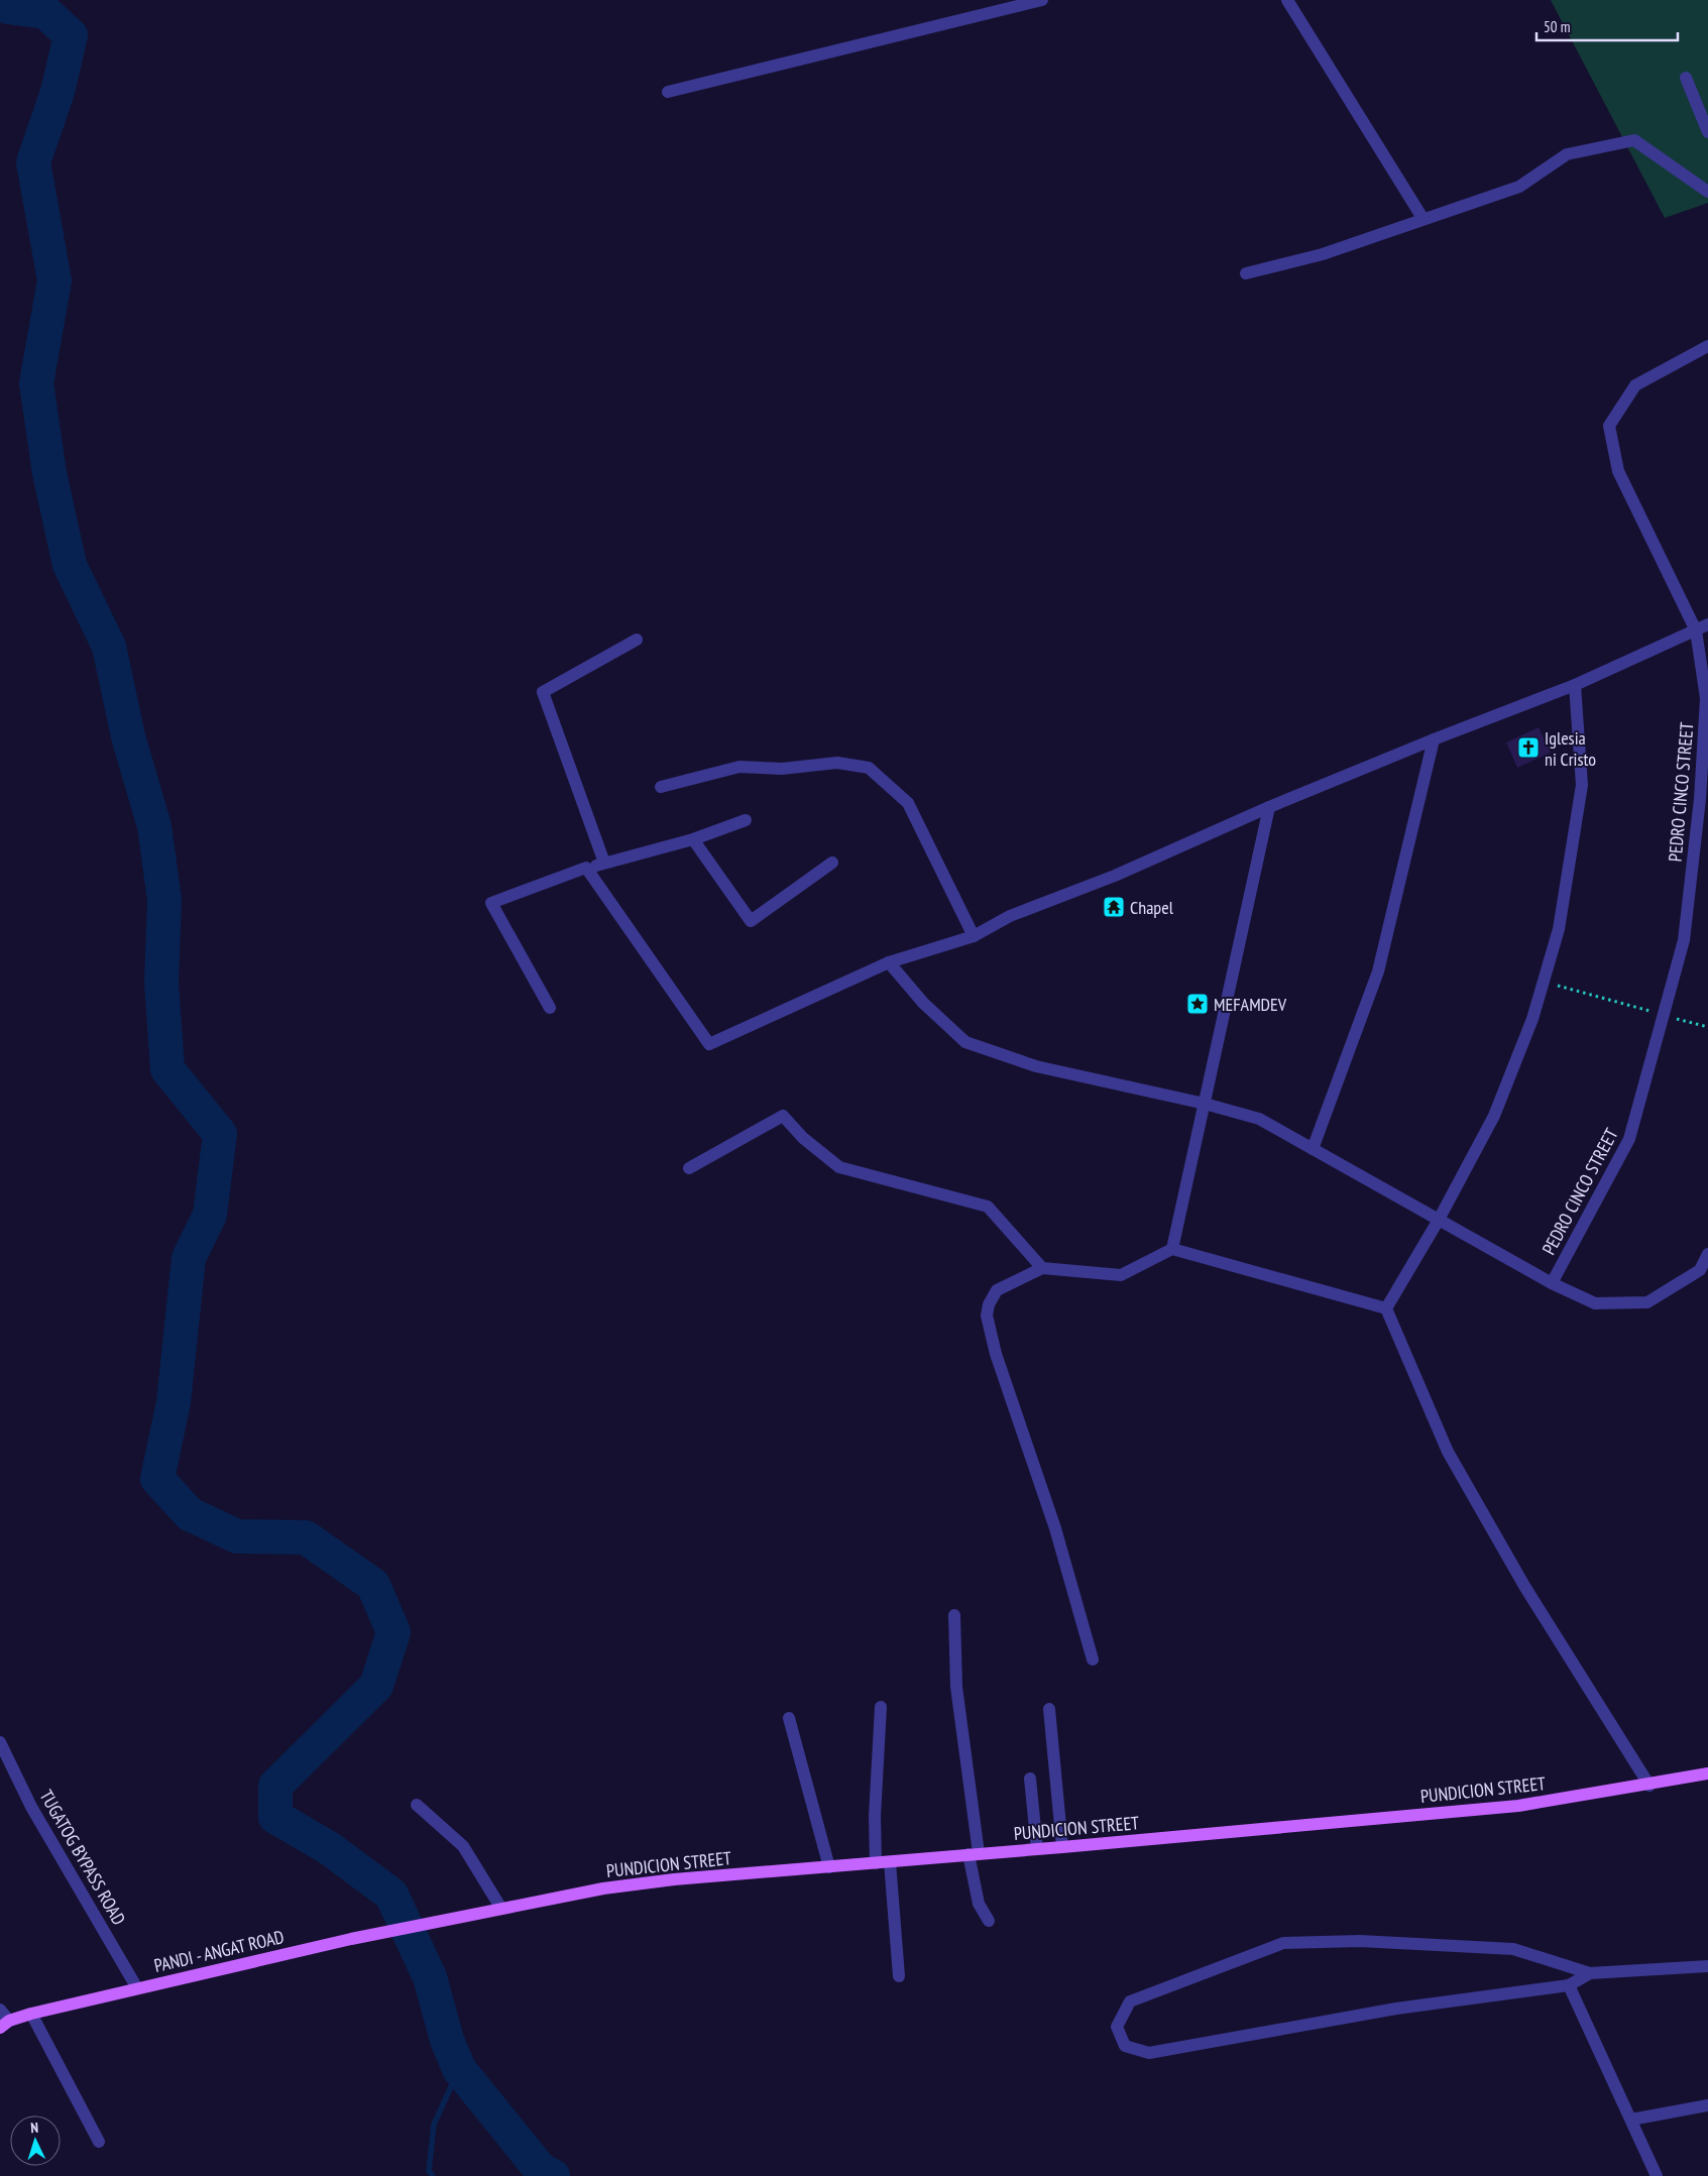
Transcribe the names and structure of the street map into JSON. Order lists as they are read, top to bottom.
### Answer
{
  "streets": {
    "main road": ["PUNDICION STREET", "PANDI - ANGAT ROAD"],
    "street": ["PEDRO CINCO STREET", "TUGATOG BYPASS ROAD"]
  },
  "crossings": [
    ["PUNDICION STREET", "PANDI - ANGAT ROAD"],
    ["TUGATOG BYPASS ROAD", "PANDI - ANGAT ROAD"]
  ],
  "places": {
    "church": ["Iglesia ni Cristo"],
    "temple": ["Chapel"],
    "place": ["MEFAMDEV"]
  },
  "scale_bar": "50 m",
  "north": "top"
}
